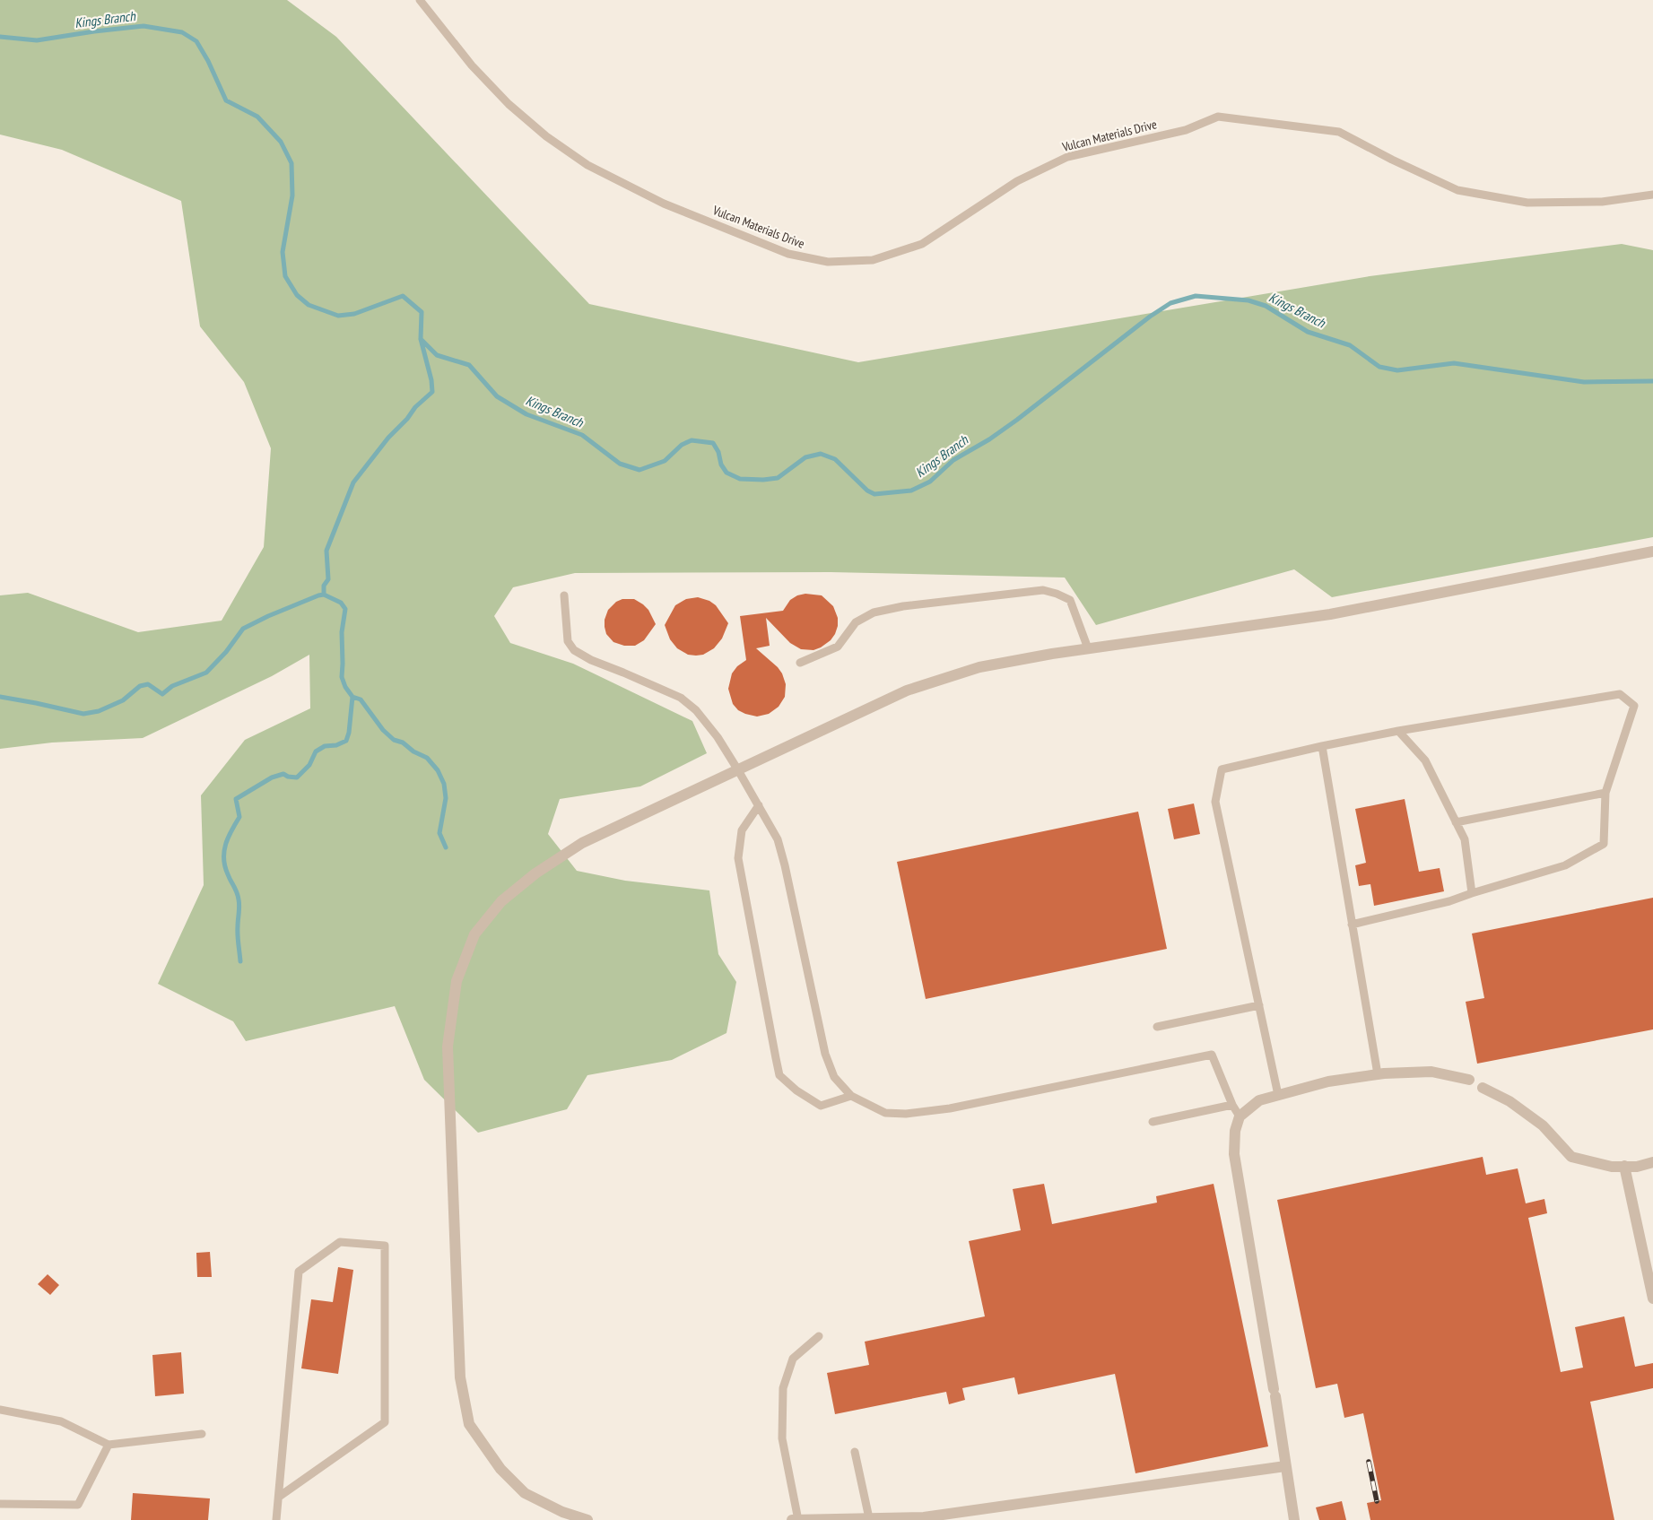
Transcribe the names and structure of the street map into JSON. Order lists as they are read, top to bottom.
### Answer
{
  "streets": {
    "lane": ["Vulcan Materials Drive"]
  },
  "water": ["Kings Branch"]
}
